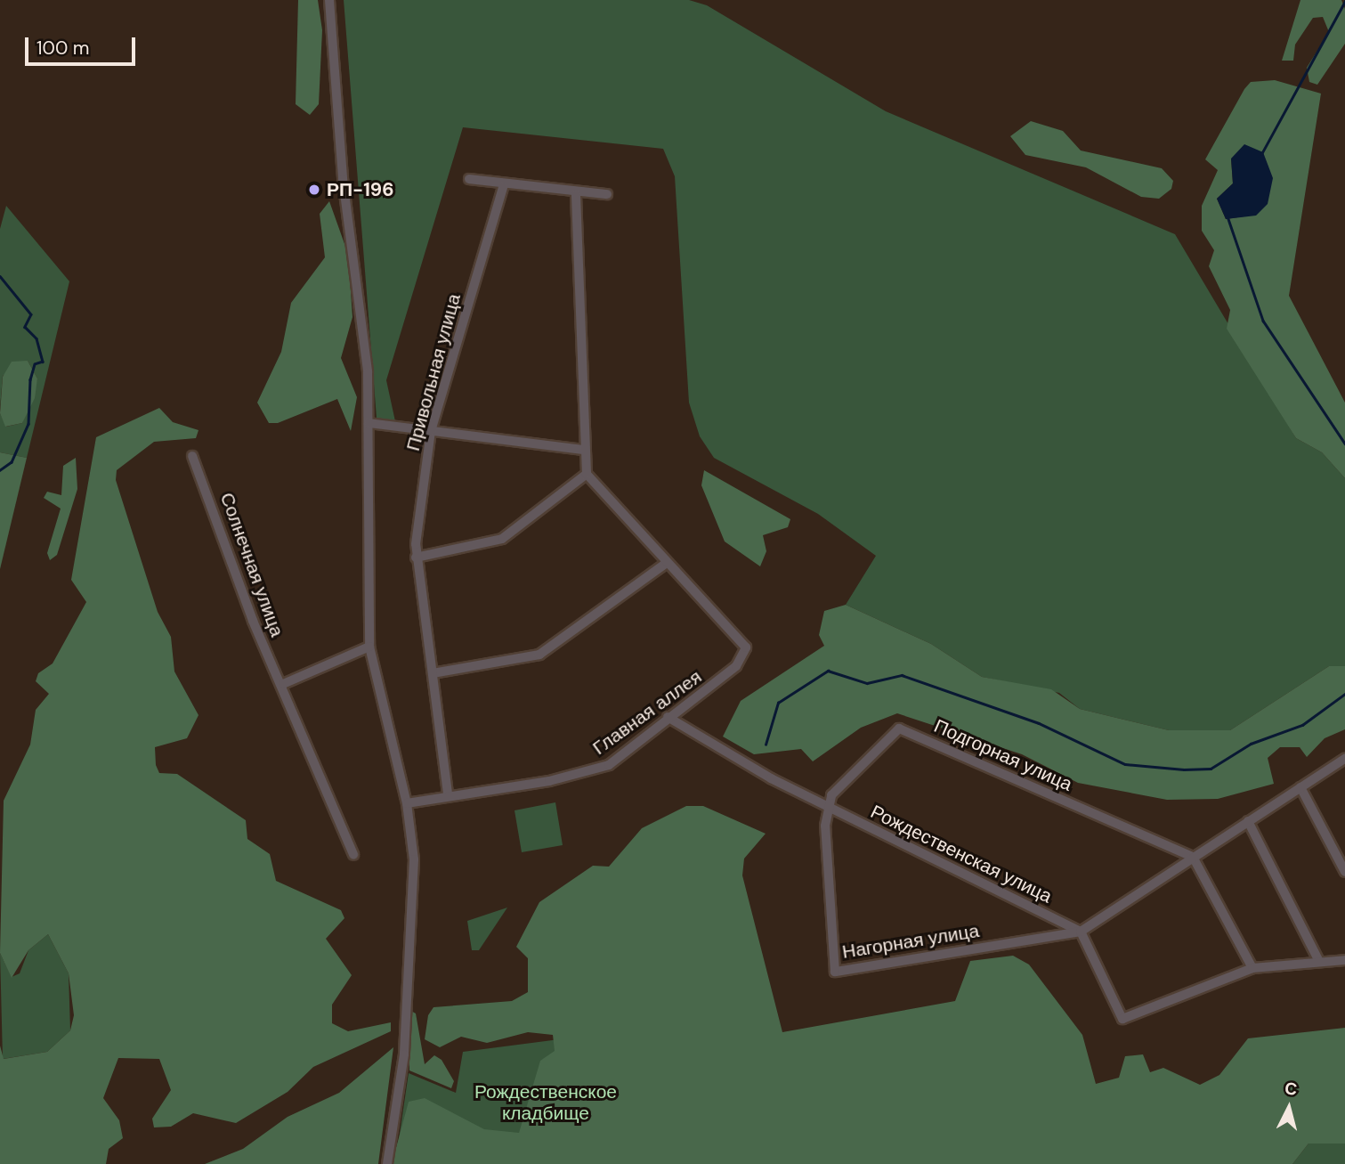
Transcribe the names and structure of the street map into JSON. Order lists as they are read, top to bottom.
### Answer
{
  "streets": {
    "street": [
      "Привольная улица",
      "Солнечная улица",
      "Главная аллея",
      "Подгорная улица",
      "Рождественская улица",
      "Нагорная улица"
    ]
  },
  "crossings": [
    ["Привольная улица", "Главная аллея"],
    ["Главная аллея", "Рождественская улица"],
    ["Подгорная улица", "Рождественская улица"],
    ["Подгорная улица", "Нагорная улица"],
    ["Рождественская улица", "Нагорная улица"]
  ],
  "parks": ["Рождественское кладбище"],
  "places": ["РП-196"],
  "scale_bar": "100 m",
  "north": "top"
}
